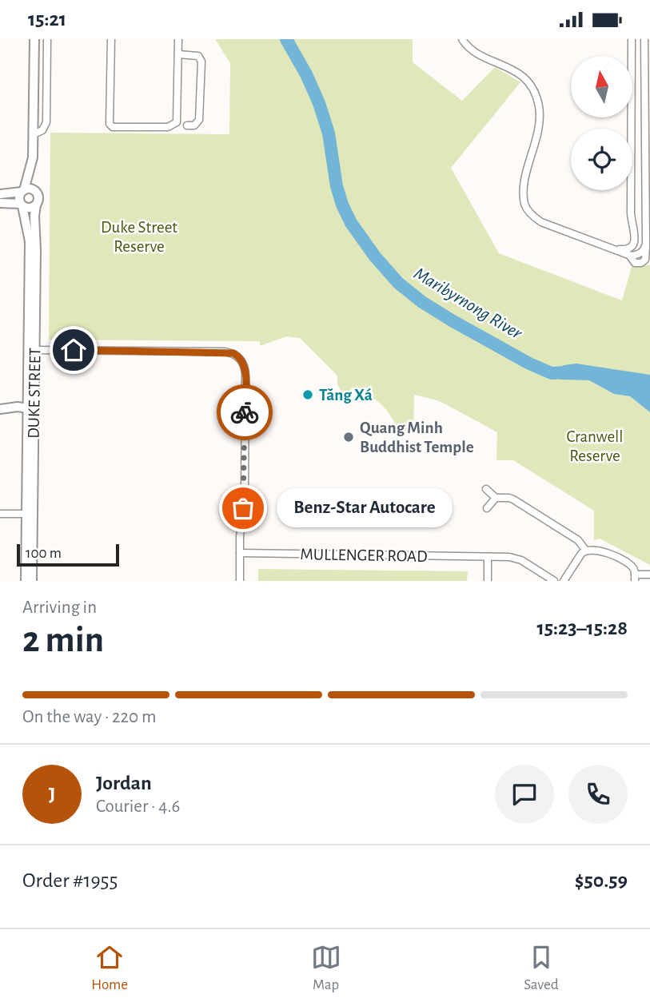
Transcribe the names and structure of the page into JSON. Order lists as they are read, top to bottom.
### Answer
{
  "streets": {
    "street": ["DUKE STREET", "MULLENGER ROAD"]
  },
  "water": ["Maribyrnong River"],
  "parks": ["Duke Street Reserve", "Cranwell Reserve"],
  "places": ["Tăng Xá", "Quang Minh Buddhist Temple", "Benz-Star Autocare"],
  "scale_bar": "100 m",
  "north": "top",
  "page": {
    "status": "15:21",
    "bubble": "Benz-Star Autocare",
    "scale": "100 m",
    "heading": ["2 min", "Arriving in", "15:23–15:28"],
    "panel": [
      "Jordan",
      "Courier · 4.6",
      "Order #1955",
      "$50.59"
    ],
    "bar": "On the way · 220 m",
    "round": "J",
    "tabs": ["Home", "Map", "Saved"]
  }
}
